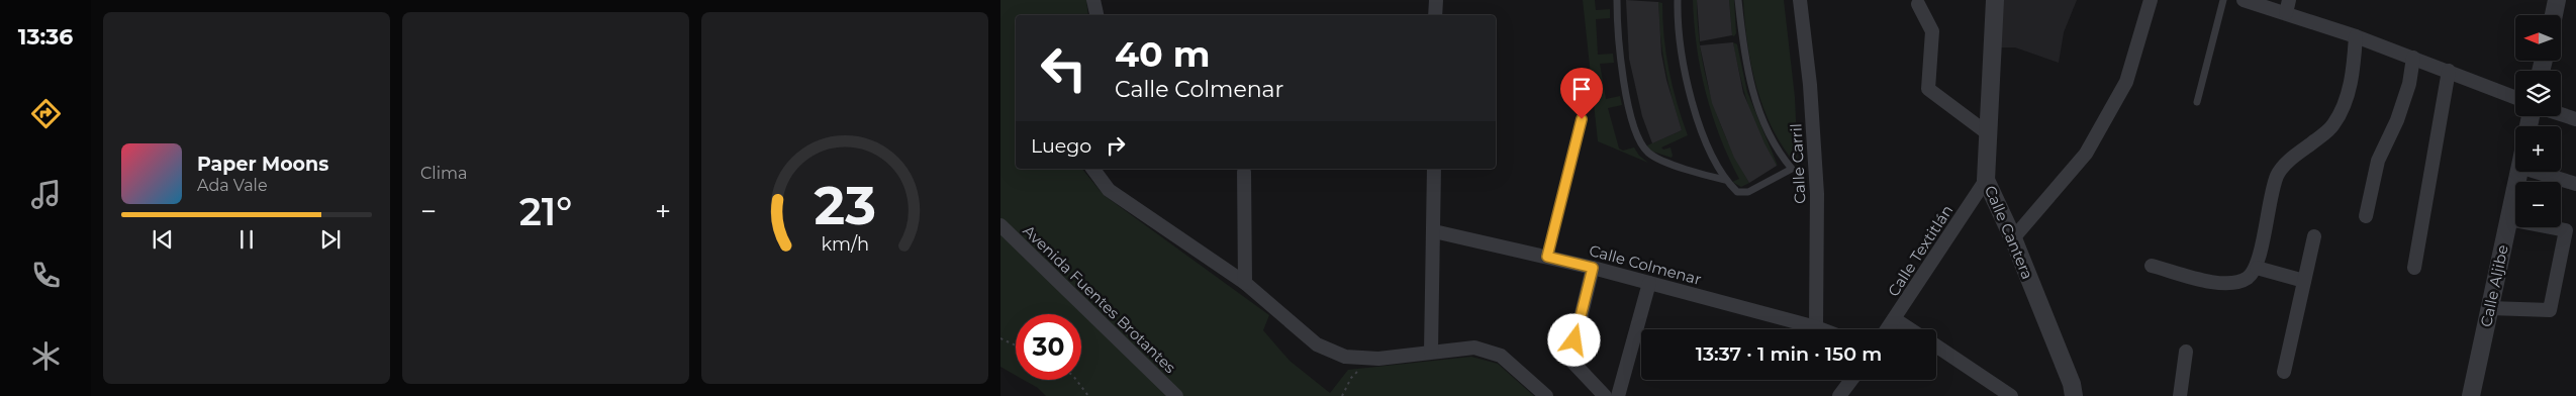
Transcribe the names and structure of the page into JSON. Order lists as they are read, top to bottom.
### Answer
{
  "streets": {
    "street": [
      "Calle Carril",
      "Calle Cantera",
      "Calle Textitlán",
      "Calle Colmenar",
      "Calle Aljibe",
      "Avenida Fuentes Brotantes"
    ]
  },
  "crossings": [
    ["Calle Carril", "Calle Colmenar"],
    ["Calle Cantera", "Calle Textitlán"]
  ],
  "north": "left",
  "page": {
    "tabs": "13:36",
    "tile": "Clima",
    "map_buttons": ["+", "−"],
    "turn": ["40 m", "Calle Colmenar"],
    "then": "Luego",
    "song": ["Paper Moons", "Ada Vale"],
    "heat": ["−", "21°", "+"],
    "limit": "30",
    "trip": "13:37 · 1 min · 150 m",
    "gauge": ["23", "km/h"]
  }
}
